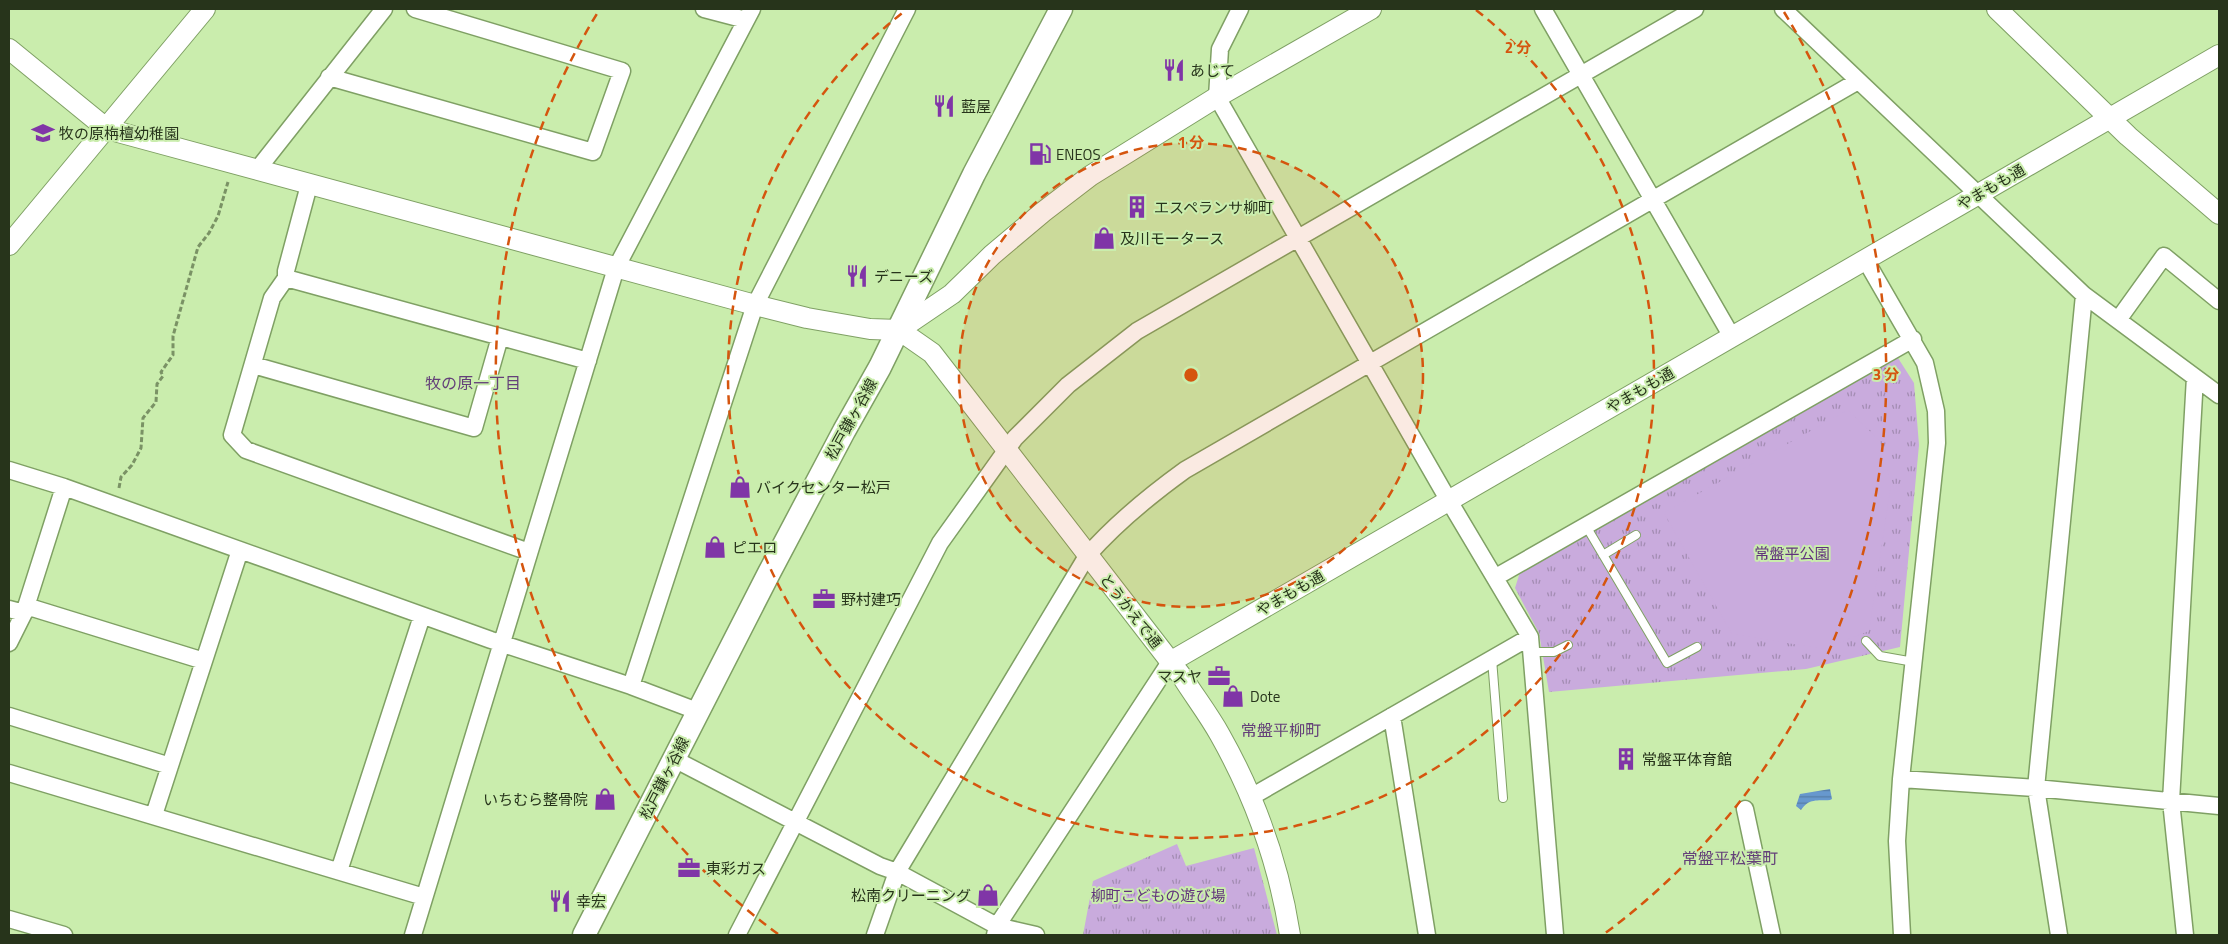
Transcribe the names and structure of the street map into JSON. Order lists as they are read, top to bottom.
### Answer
{
  "streets": {
    "main road": ["松戸鎌ヶ谷線"],
    "street": ["やまもも通", "とうかえで通"]
  },
  "crossings": [
    ["やまもも通", "とうかえで通"],
    ["松戸鎌ヶ谷線", "とうかえで通"]
  ],
  "districts": ["牧の原一丁目", "常盤平柳町", "常盤平松葉町"],
  "parks": ["常盤平公園", "柳町こどもの遊び場"],
  "places": {
    "restaurant": [
      "あじて",
      "藍屋",
      "デニーズ",
      "幸宏"
    ],
    "school or university": ["牧の原栴檀幼稚園"],
    "fuel station": ["ENEOS"],
    "building": ["エスペランサ柳町", "常盤平体育館"],
    "shop": [
      "及川モータース",
      "バイクセンター松戸",
      "ピエロ",
      "Dote",
      "いちむら整骨院",
      "松南クリーニング"
    ],
    "office": ["野村建巧", "マスヤ", "東彩ガス"]
  },
  "rings": ["2 分", "1 分", "3 分"]
}
